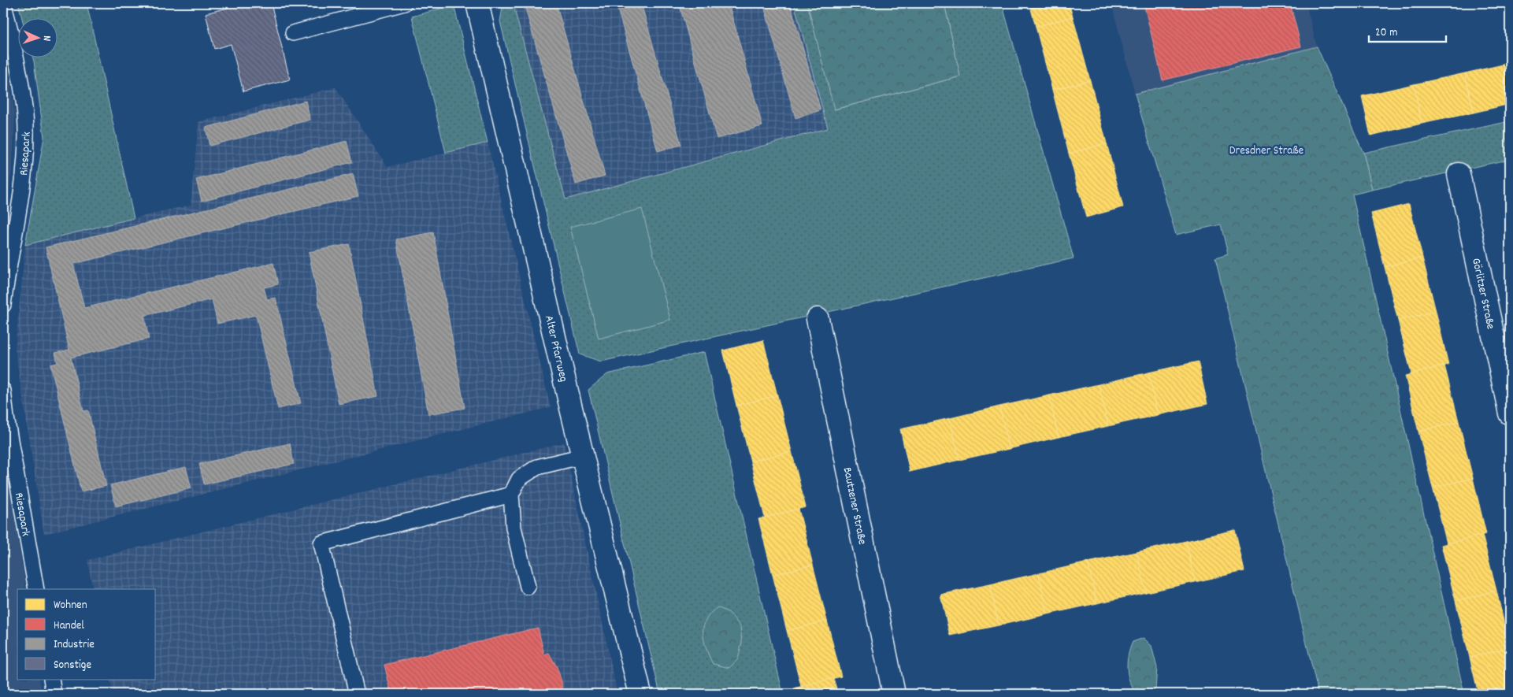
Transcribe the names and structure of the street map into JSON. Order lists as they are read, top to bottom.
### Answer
{
  "streets": {
    "street": ["Görlitzer Straße", "Alter Pfarrweg", "Bautzener Straße"],
    "lane": ["Riesapark"]
  },
  "parks": ["Dresdner Straße"],
  "legend": [
    "Wohnen",
    "Handel",
    "Industrie",
    "Sonstige"
  ],
  "scale_bar": "20 m",
  "north": "right"
}
